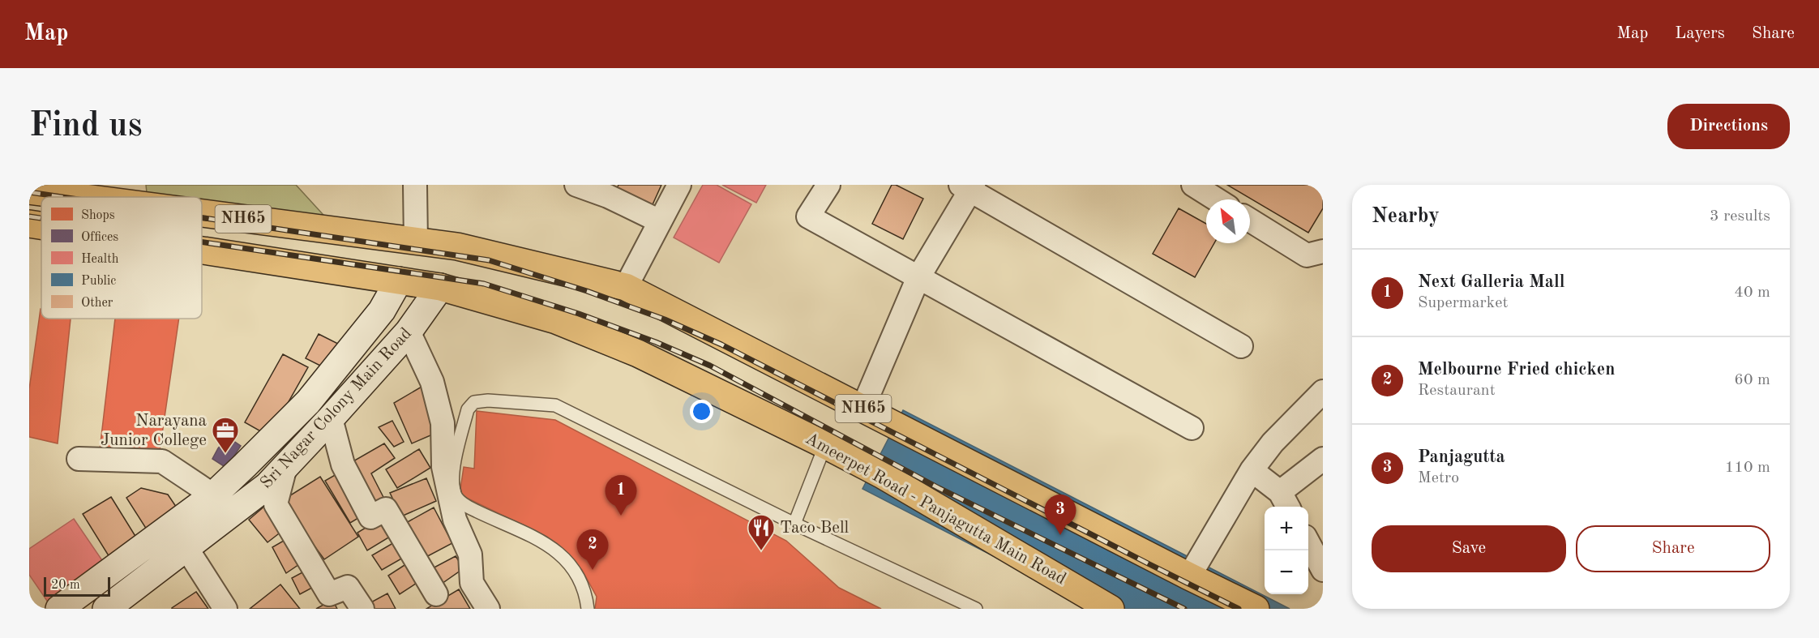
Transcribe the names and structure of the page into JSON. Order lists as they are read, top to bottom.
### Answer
{
  "streets": {
    "highway": ["NH65", "Ameerpet Road - Panjagutta Main Road"],
    "main road": ["Sri Nagar Colony Main Road"]
  },
  "crossings": [
    ["Sri Nagar Colony Main Road", "Ameerpet Road - Panjagutta Main Road"]
  ],
  "places": {
    "office": ["Narayana Junior College"],
    "restaurant": ["Taco Bell"]
  },
  "legend": [
    "Shops",
    "Offices",
    "Health",
    "Public",
    "Other"
  ],
  "scale_bar": "20 m",
  "north": "top left",
  "page": {
    "header": "Map",
    "nav": ["Map", "Layers", "Share"],
    "buttons": [
      "Directions",
      ["Save", "Share"]
    ],
    "title": "Find us",
    "heading": ["Nearby", "3 results"],
    "list": [
      {
        "mark": "1",
        "name": "Next Galleria Mall",
        "note": "Supermarket",
        "value": "40 m"
      },
      {
        "mark": "2",
        "name": "Melbourne Fried chicken",
        "note": "Restaurant",
        "value": "60 m"
      },
      {
        "mark": "3",
        "name": "Panjagutta",
        "note": "Metro",
        "value": "110 m"
      }
    ],
    "pins": ["1", "3", "2"],
    "map_buttons": ["+", "−"],
    "scale": "20 m"
  }
}
